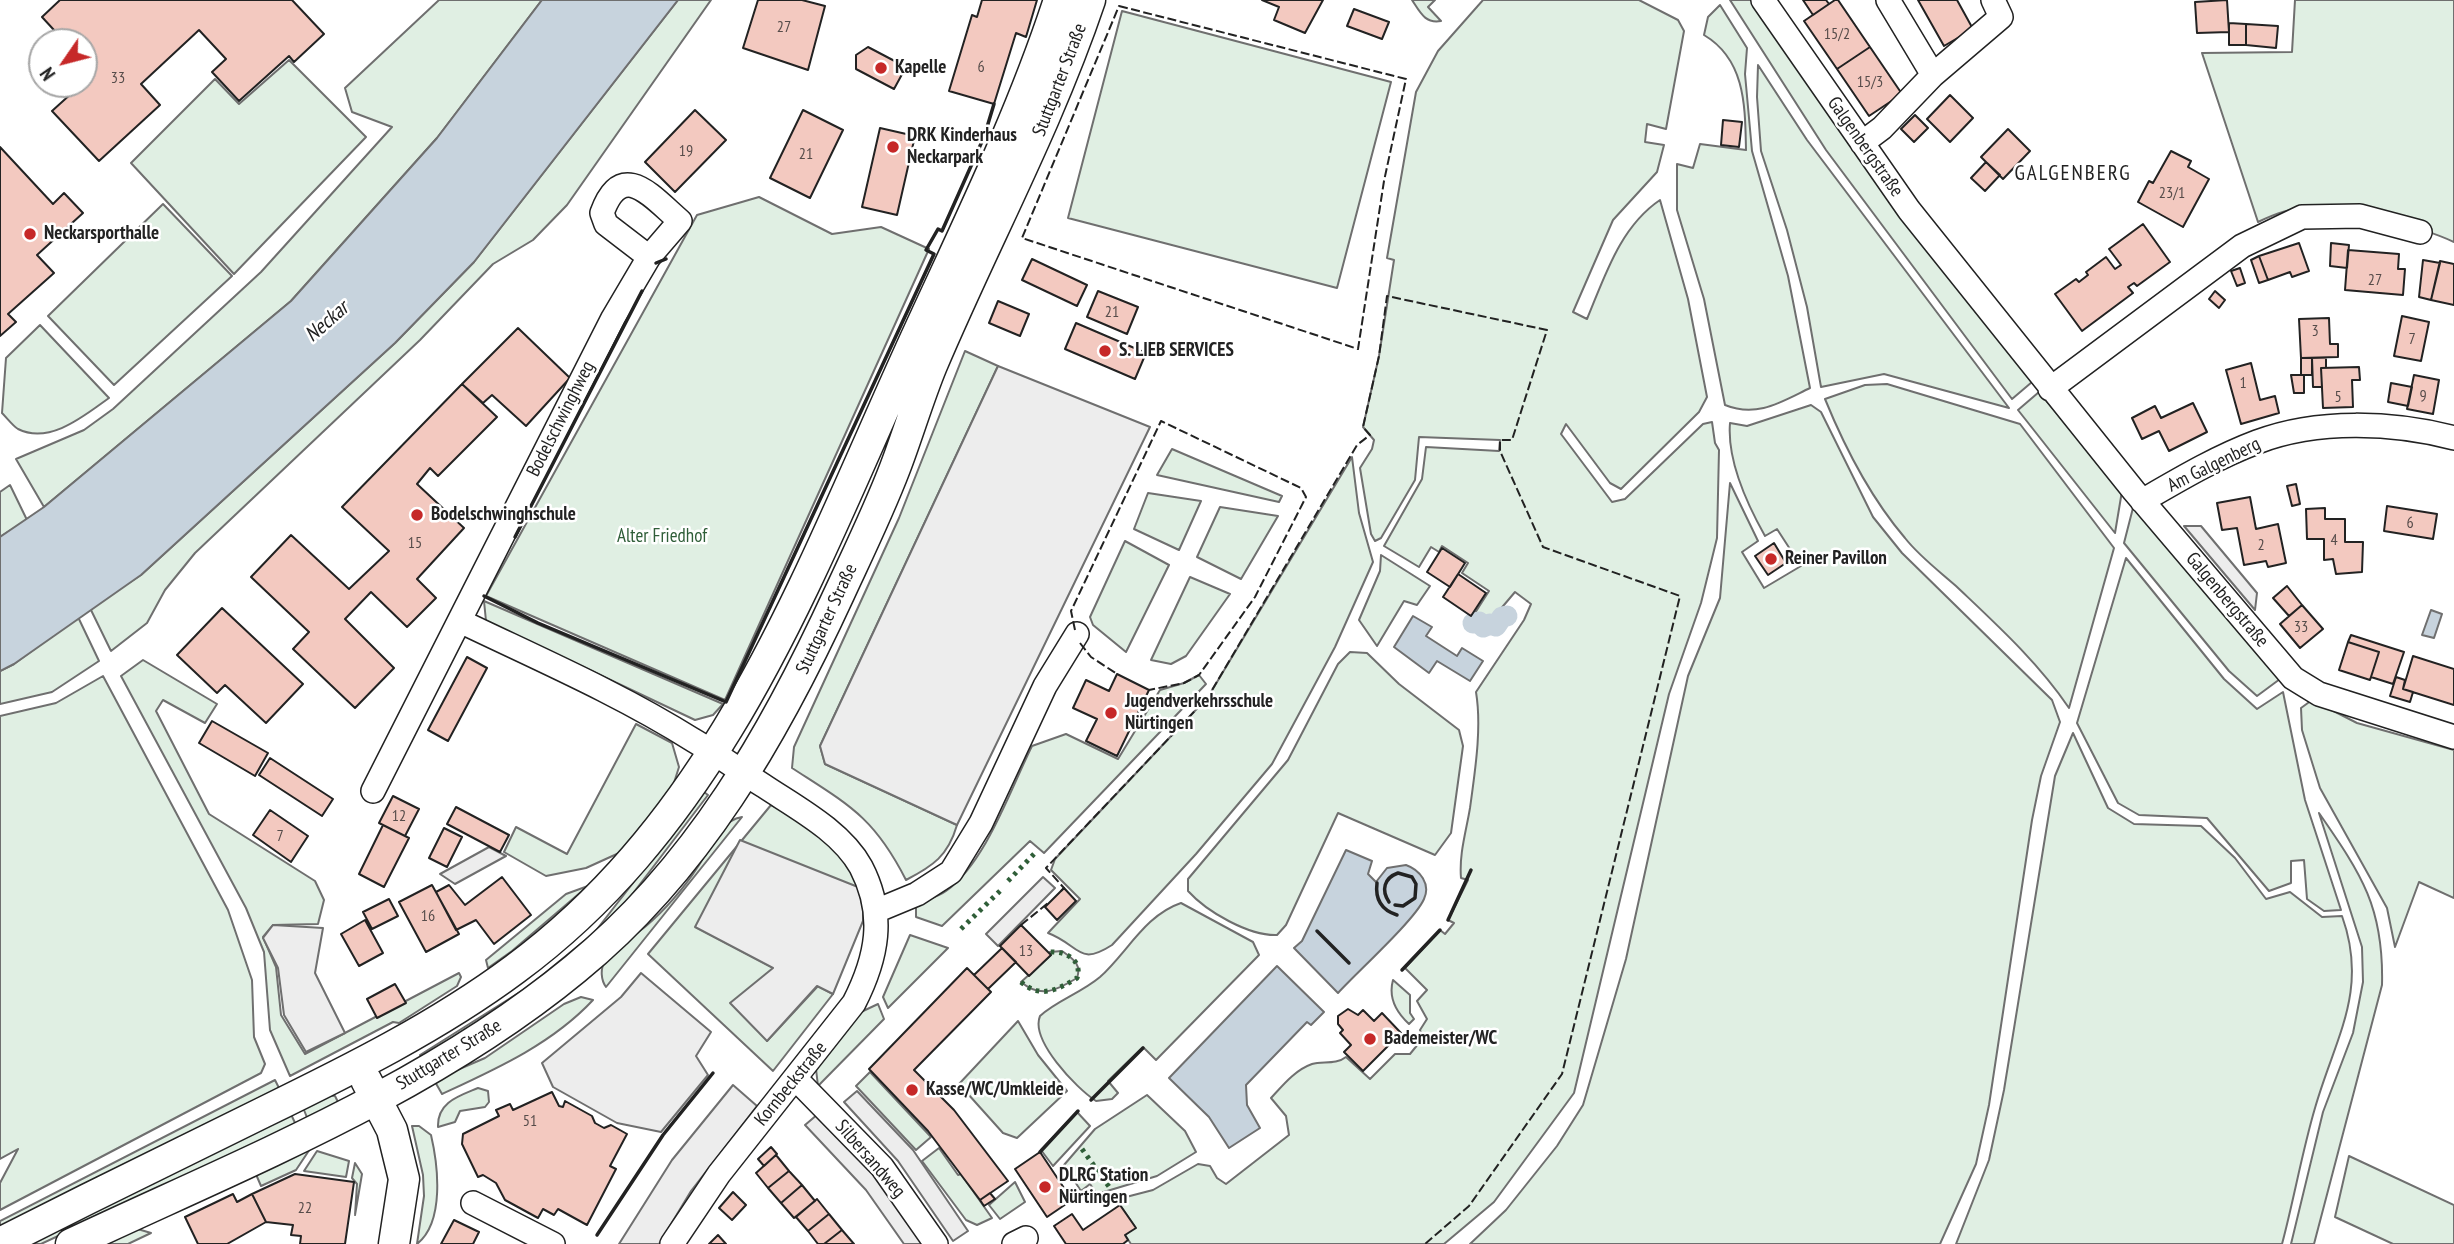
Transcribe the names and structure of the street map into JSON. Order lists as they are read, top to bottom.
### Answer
{
  "streets": {
    "main road": ["Stuttgarter Straße"],
    "street": [
      "Galgenbergstraße",
      "Bodelschwinghweg",
      "Am Galgenberg",
      "Kornbeckstraße",
      "Silbersandweg"
    ]
  },
  "crossings": [
    ["Stuttgarter Straße", "Kornbeckstraße"],
    ["Galgenbergstraße", "Am Galgenberg"],
    ["Kornbeckstraße", "Silbersandweg"]
  ],
  "districts": ["GALGENBERG"],
  "water": ["Neckar"],
  "parks": ["Alter Friedhof"],
  "places": [
    "Kapelle",
    "DRK Kinderhaus Neckarpark",
    "Neckarsporthalle",
    "S. LIEB SERVICES",
    "Bodelschwinghschule",
    "Reiner Pavillon",
    "Jugendverkehrsschule Nürtingen",
    "Bademeister/WC",
    "Kasse/WC/Umkleide",
    "DLRG Station Nürtingen"
  ],
  "house_numbers": [
    "27",
    "15/2",
    "6",
    "33",
    "15/3",
    "19",
    "21",
    "23/1",
    "27",
    "21",
    "3",
    "7",
    "1",
    "9",
    "5",
    "6",
    "4",
    "15",
    "2",
    "33",
    "12",
    "7",
    "16",
    "13",
    "51",
    "22"
  ],
  "north": "bottom left"
}
